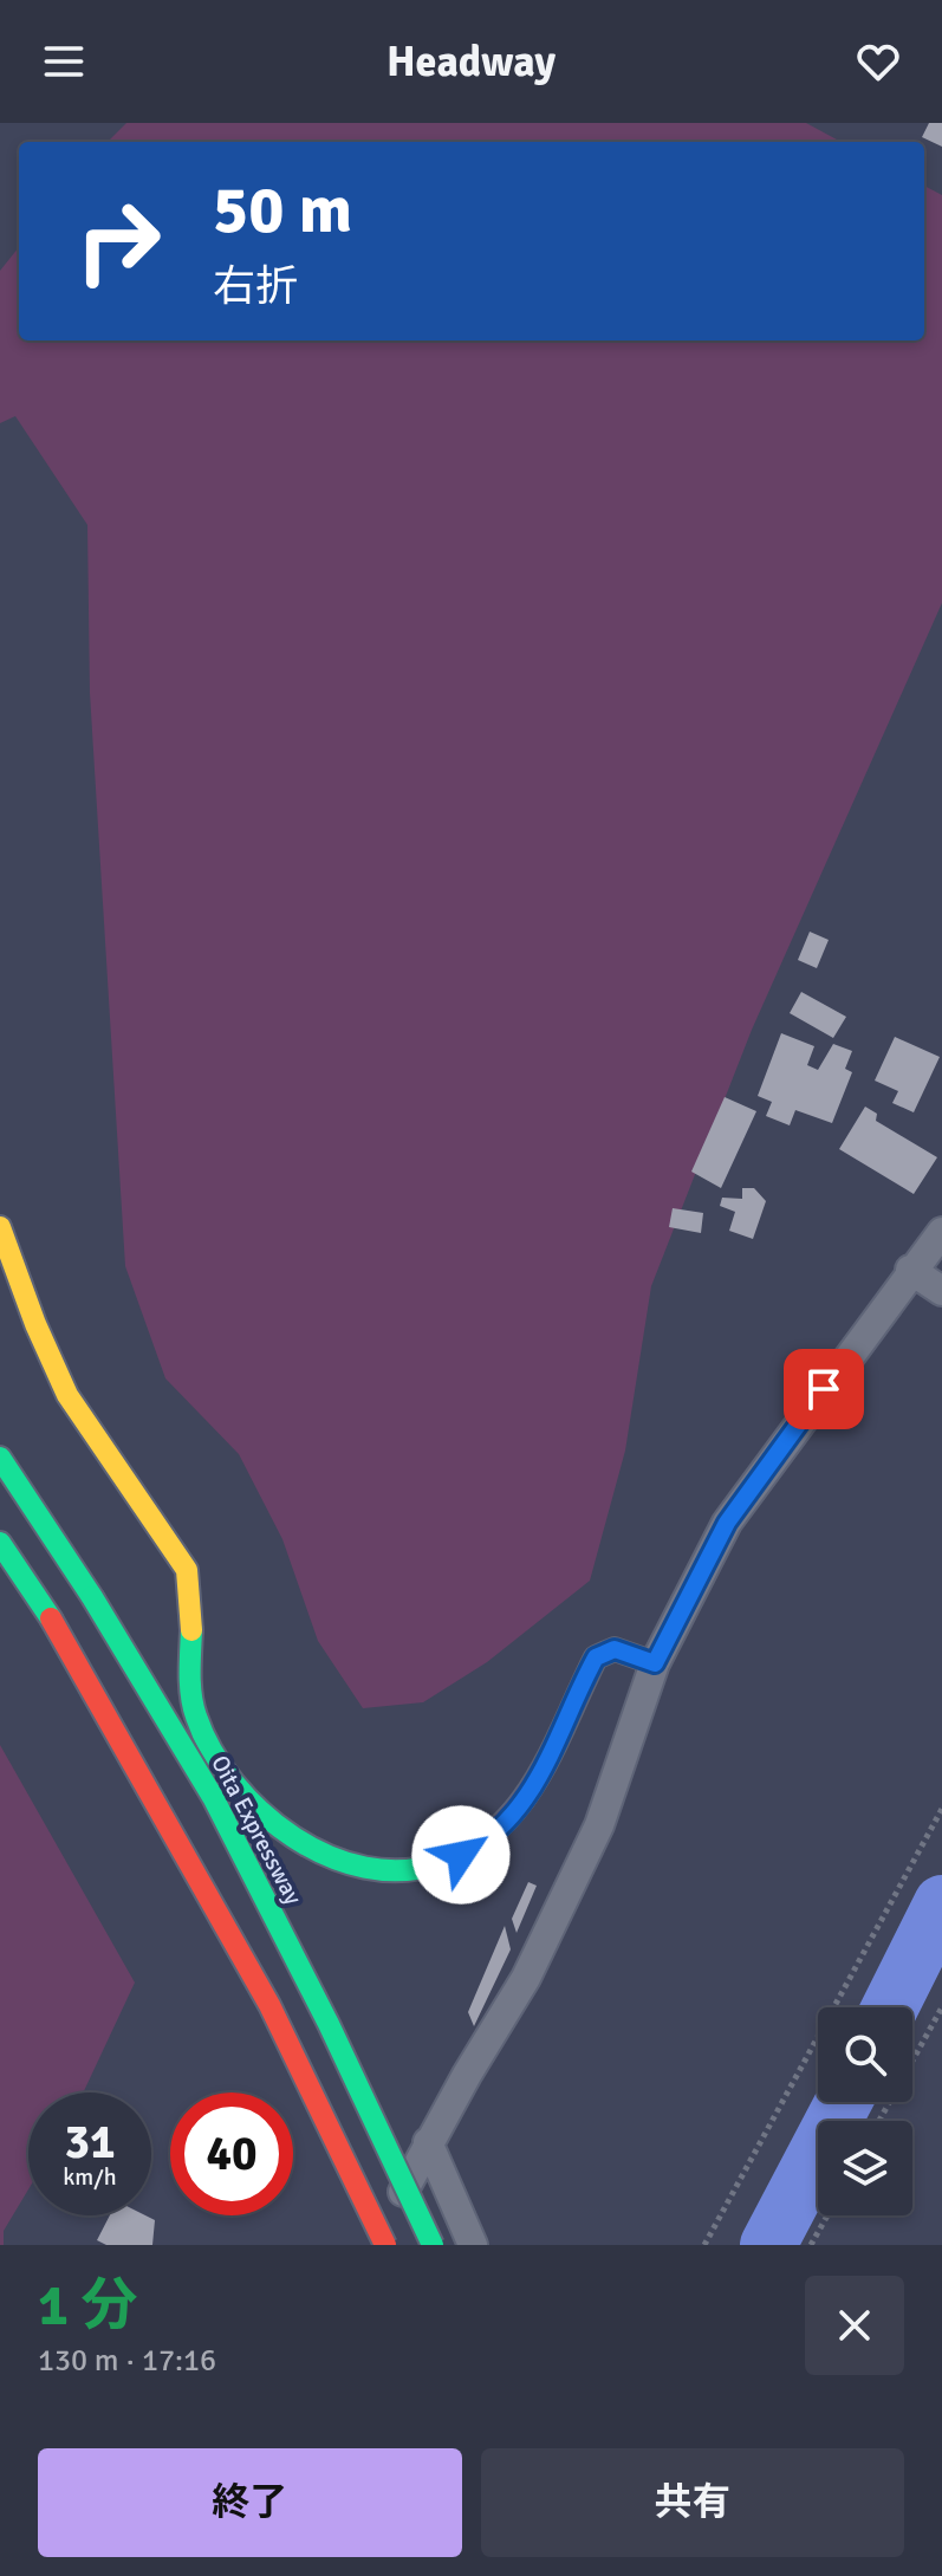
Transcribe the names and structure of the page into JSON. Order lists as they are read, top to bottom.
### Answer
{
  "streets": {
    "main road": ["Oita Expressway"]
  },
  "page": {
    "header": "Headway",
    "turn": ["50 m", "右折"],
    "speed": "31 km/h",
    "limit": "40",
    "heading": ["1 分", "130 m · 17:16"],
    "buttons": ["終了", "共有"]
  }
}
